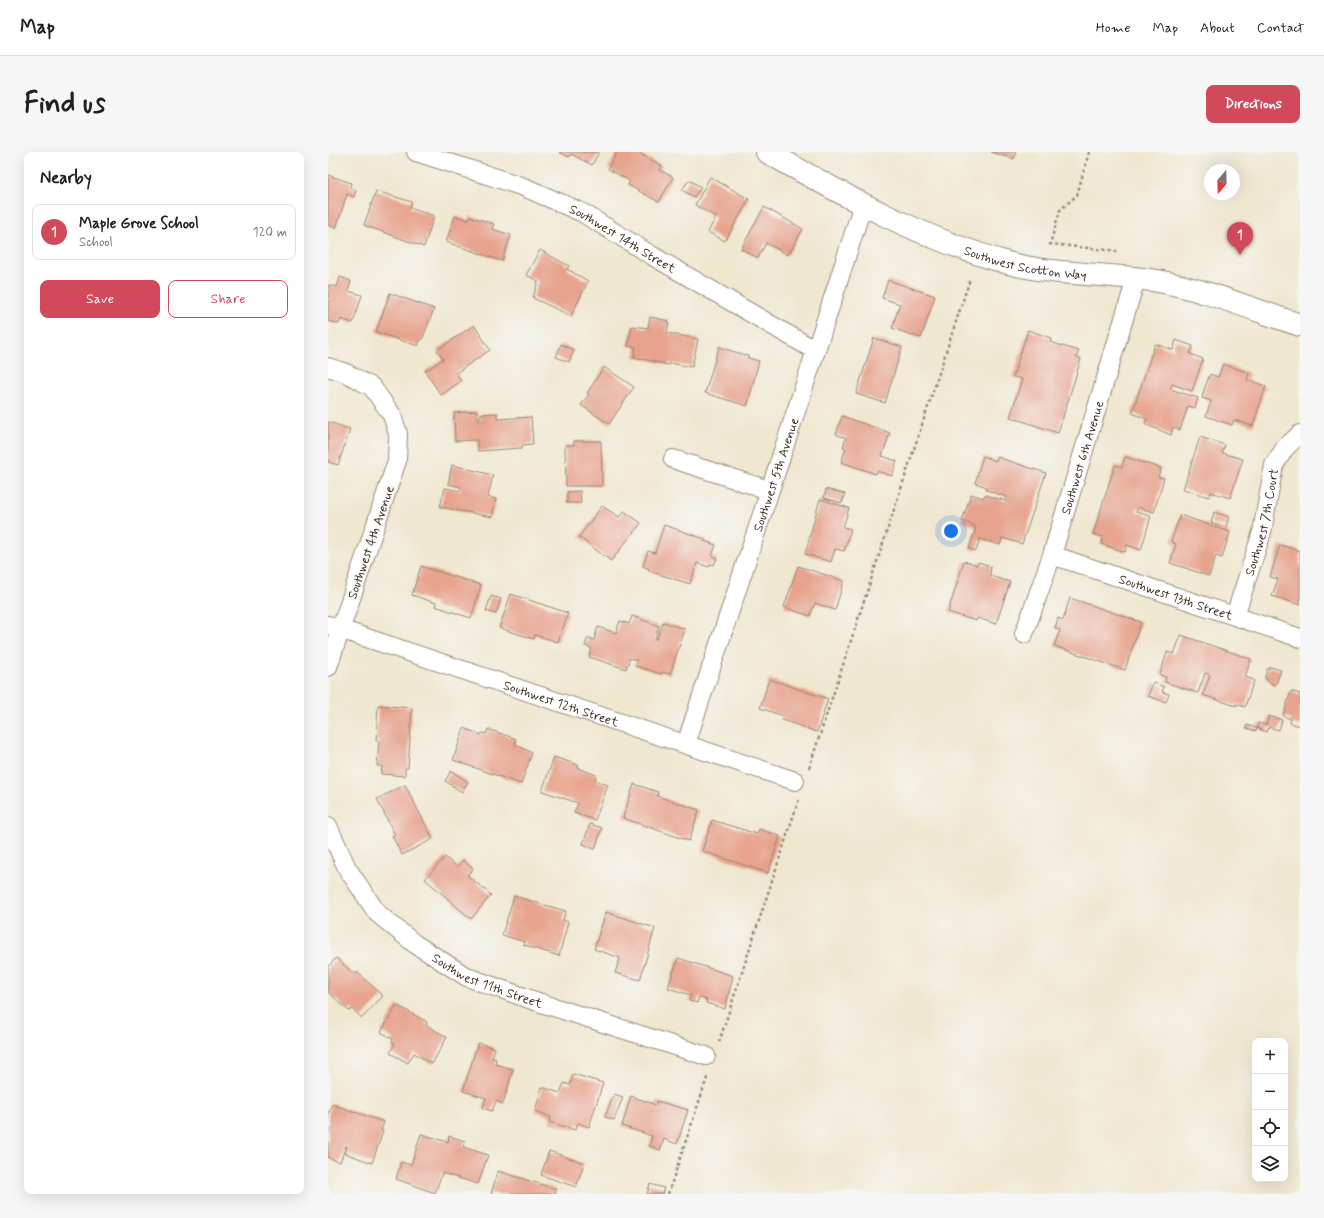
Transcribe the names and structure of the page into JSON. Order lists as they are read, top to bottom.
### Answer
{
  "streets": {
    "street": [
      "Southwest 14th Street",
      "Southwest Scotton Way",
      "Southwest 6th Avenue",
      "Southwest 5th Avenue",
      "Southwest 7th Court",
      "Southwest 4th Avenue",
      "Southwest 13th Street",
      "Southwest 12th Street",
      "Southwest 11th Street"
    ]
  },
  "crossings": [
    ["Southwest 14th Street", "Southwest 5th Avenue"],
    ["Southwest Scotton Way", "Southwest 6th Avenue"],
    ["Southwest Scotton Way", "Southwest 5th Avenue"],
    ["Southwest 6th Avenue", "Southwest 13th Street"],
    ["Southwest 5th Avenue", "Southwest 12th Street"],
    ["Southwest 7th Court", "Southwest 13th Street"],
    ["Southwest 4th Avenue", "Southwest 12th Street"]
  ],
  "north": "bottom",
  "page": {
    "header": "Map",
    "nav": [
      "Home",
      "Map",
      "About",
      "Contact"
    ],
    "buttons": [
      "Directions",
      ["Save", "Share"]
    ],
    "title": "Find us",
    "heading": "Nearby",
    "list": [
      {
        "mark": "1",
        "name": "Maple Grove School",
        "note": "School",
        "value": "120 m"
      }
    ],
    "pins": "1",
    "map_buttons": ["+", "−"]
  }
}
